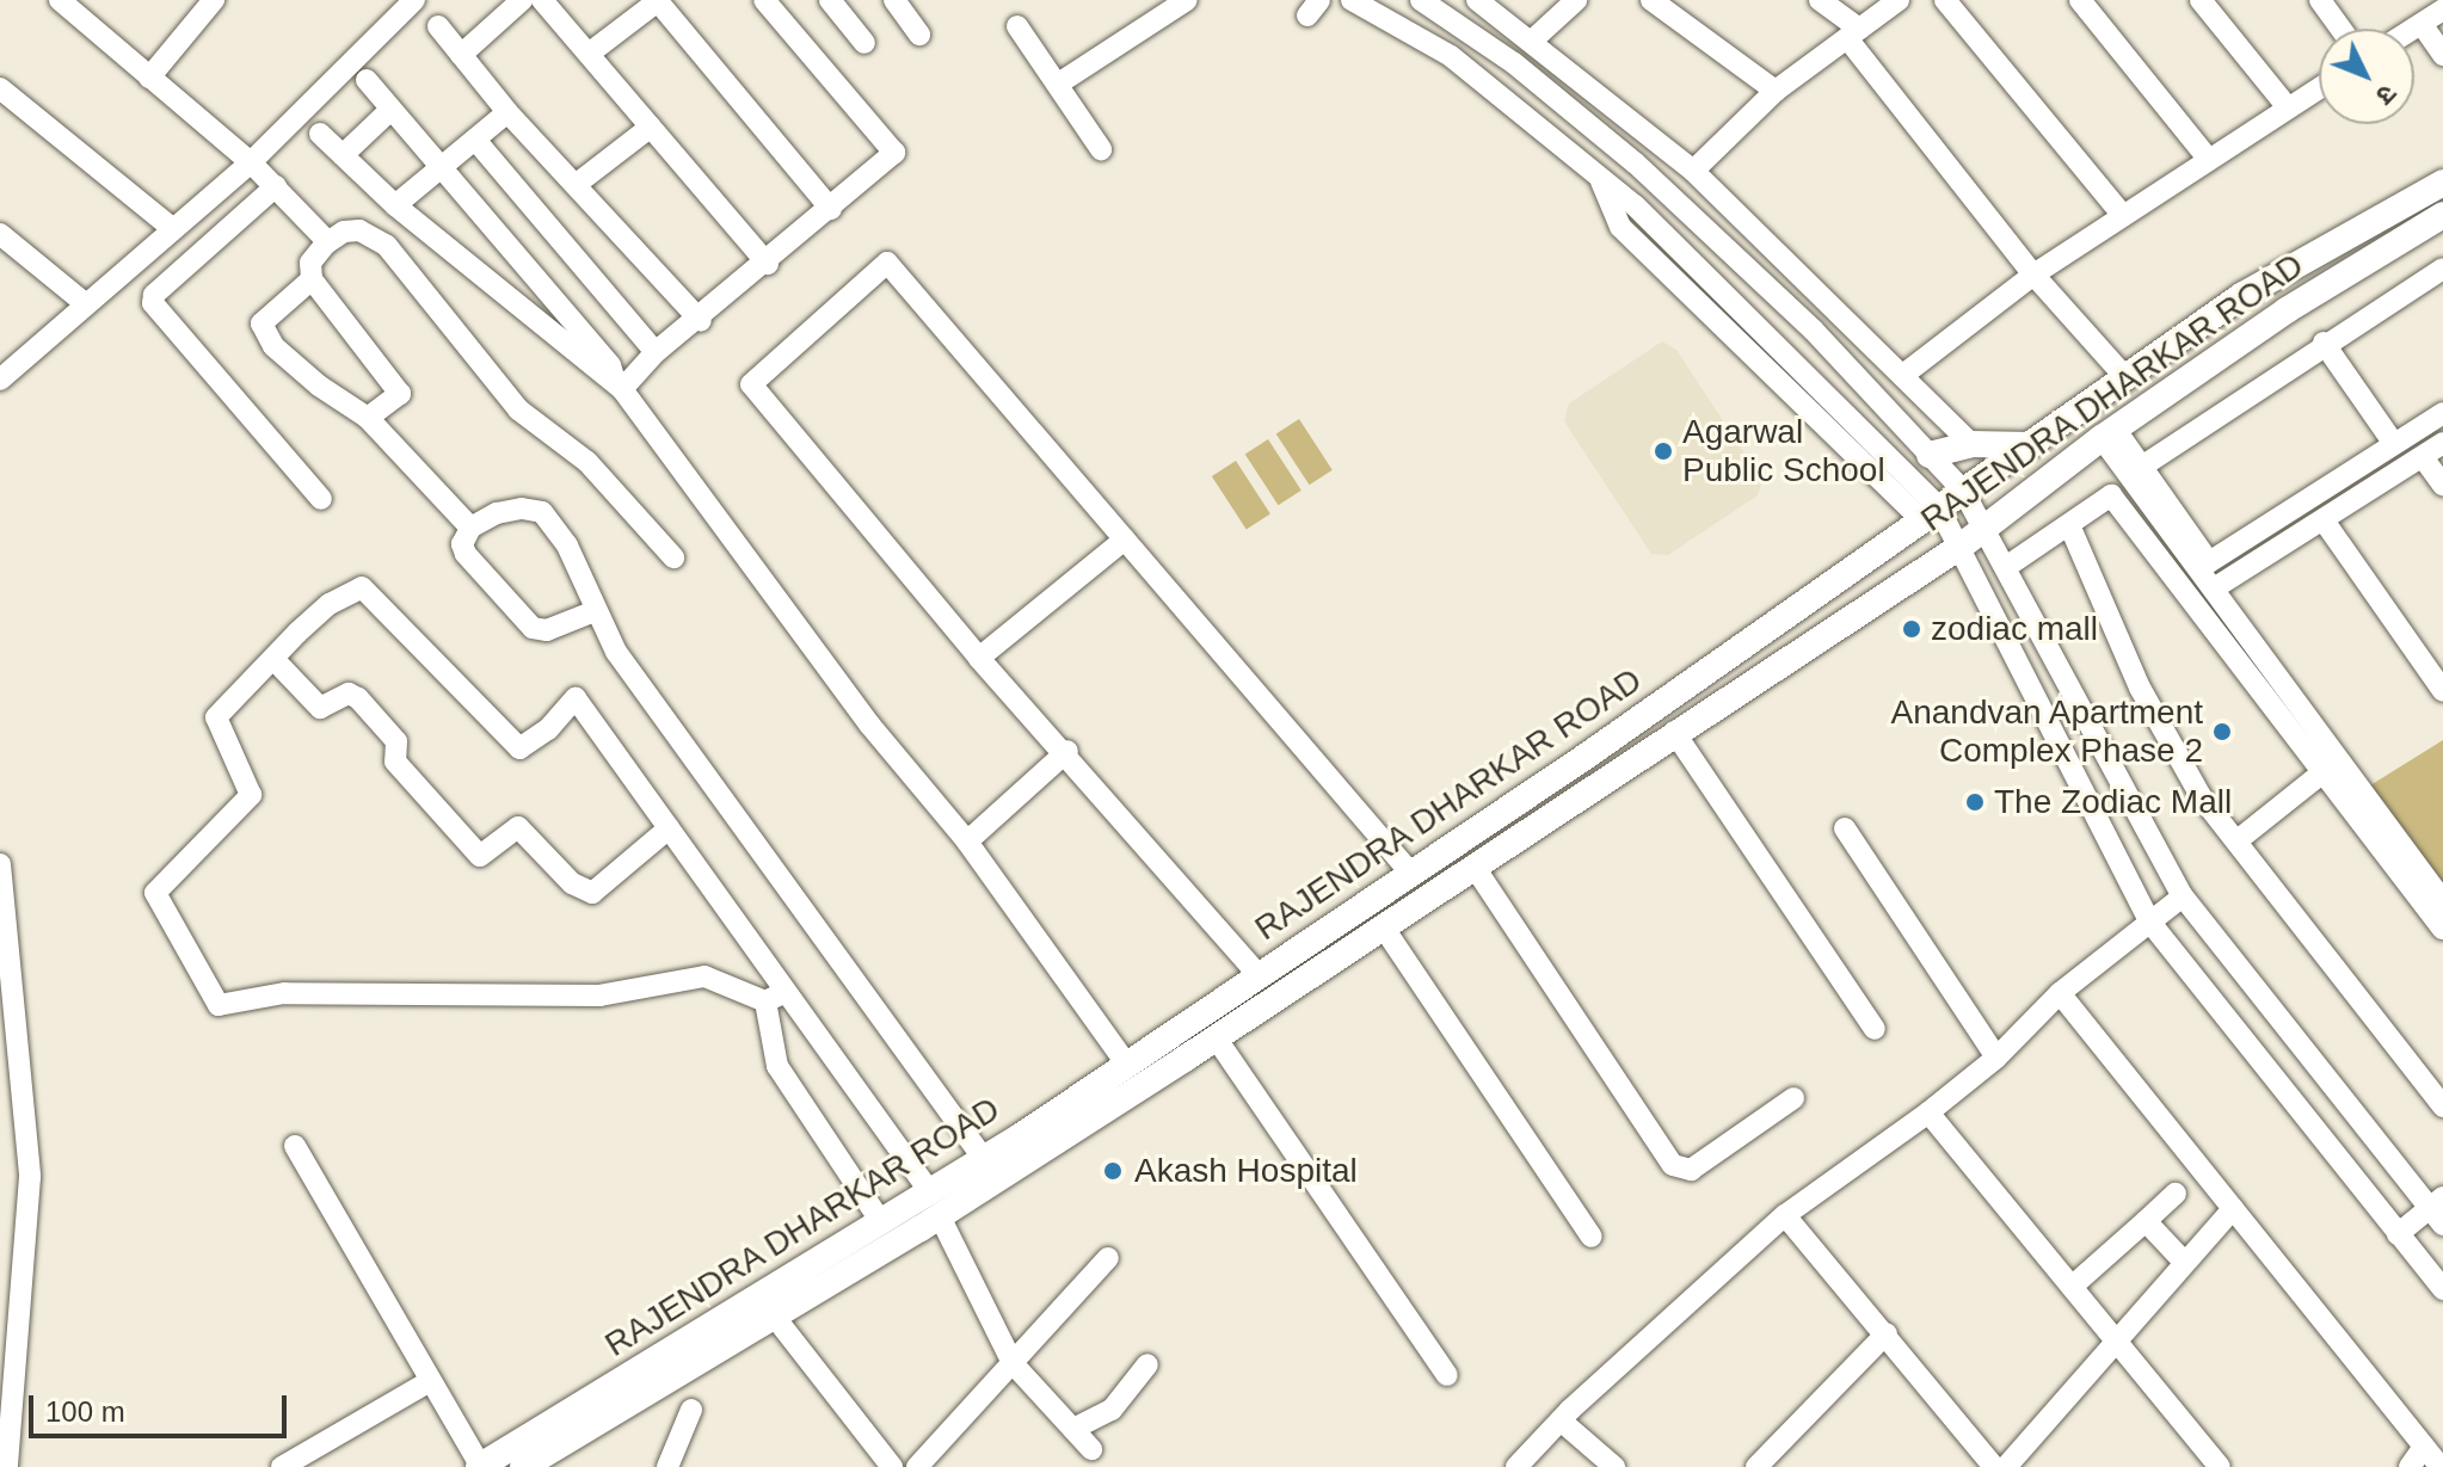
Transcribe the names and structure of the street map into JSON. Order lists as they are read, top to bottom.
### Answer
{
  "streets": {
    "main road": ["RAJENDRA DHARKAR ROAD"]
  },
  "places": [
    "Agarwal Public School",
    "zodiac mall",
    "Anandvan Apartment Complex Phase 2",
    "The Zodiac Mall",
    "Akash Hospital"
  ],
  "scale_bar": "100 m",
  "north": "bottom right"
}
